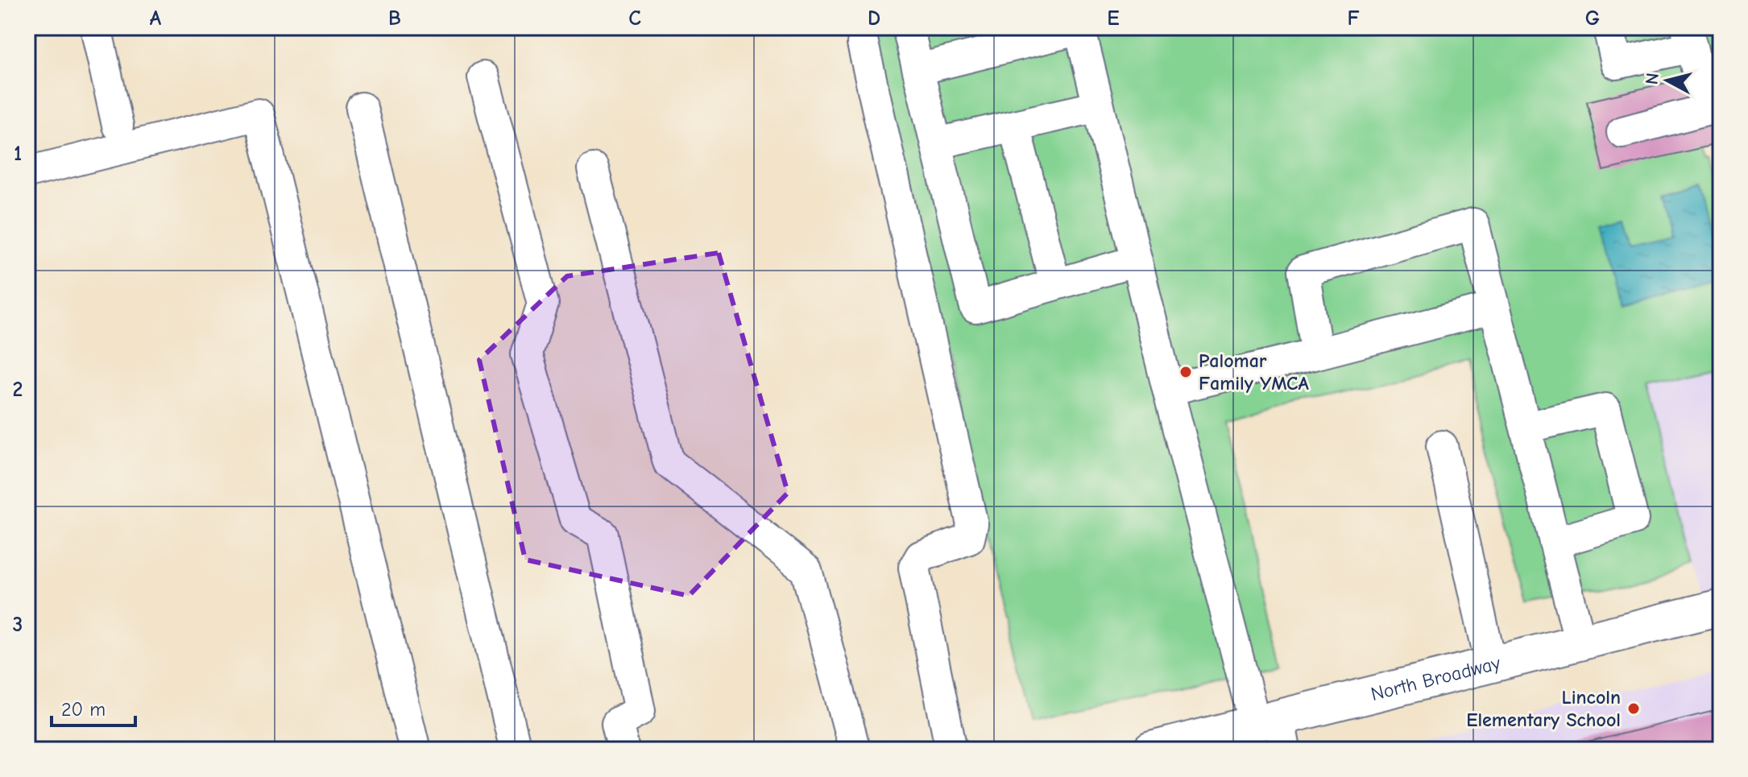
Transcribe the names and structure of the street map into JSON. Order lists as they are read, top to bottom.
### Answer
{
  "streets": {
    "main road": ["North Broadway"]
  },
  "places": ["Palomar Family YMCA", "Lincoln Elementary School"],
  "scale_bar": "20 m",
  "north": "left",
  "grid": {
    "columns": [
      "A",
      "B",
      "C",
      "D",
      "E",
      "F",
      "G"
    ],
    "rows": ["1", "2", "3"]
  }
}
